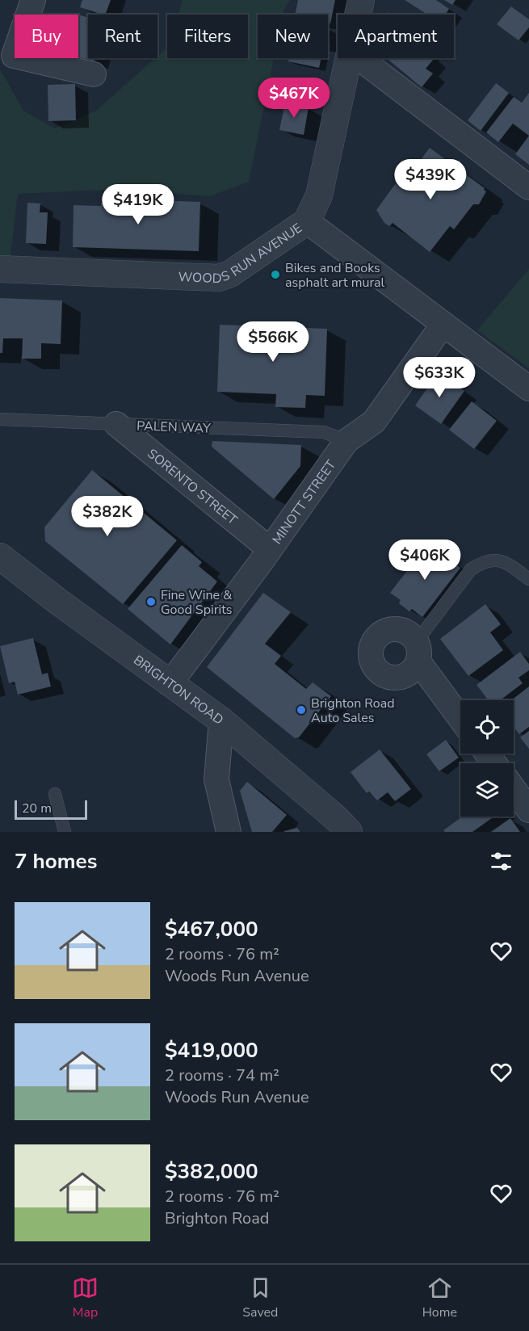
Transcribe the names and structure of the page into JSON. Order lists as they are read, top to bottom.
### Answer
{
  "streets": {
    "street": [
      "WOODS RUN AVENUE",
      "SORENTO STREET",
      "MINOTT STREET",
      "BRIGHTON ROAD"
    ],
    "lane": ["PALEN WAY"]
  },
  "crossings": [
    ["PALEN WAY", "SORENTO STREET"],
    ["PALEN WAY", "MINOTT STREET"],
    ["SORENTO STREET", "MINOTT STREET"],
    ["MINOTT STREET", "BRIGHTON ROAD"]
  ],
  "places": ["Bikes and Books asphalt art mural", "Fine Wine & Good Spirits", "Brighton Road Auto Sales"],
  "scale_bar": "20 m",
  "page": {
    "chip": [
      "Buy",
      "Rent",
      "Filters",
      "New",
      "Apartment"
    ],
    "price": [
      "$467K",
      "$439K",
      "$419K",
      "$566K",
      "$633K",
      "$382K",
      "$406K"
    ],
    "scale": "20 m",
    "heading": "7 homes",
    "list": [
      {
        "name": "$467,000",
        "note": "2 rooms · 76 m² · Woods Run Avenue"
      },
      {
        "name": "$419,000",
        "note": "2 rooms · 74 m² · Woods Run Avenue"
      },
      {
        "name": "$382,000",
        "note": "2 rooms · 76 m² · Brighton Road"
      }
    ],
    "tabs": ["Map", "Saved", "Home"]
  }
}
